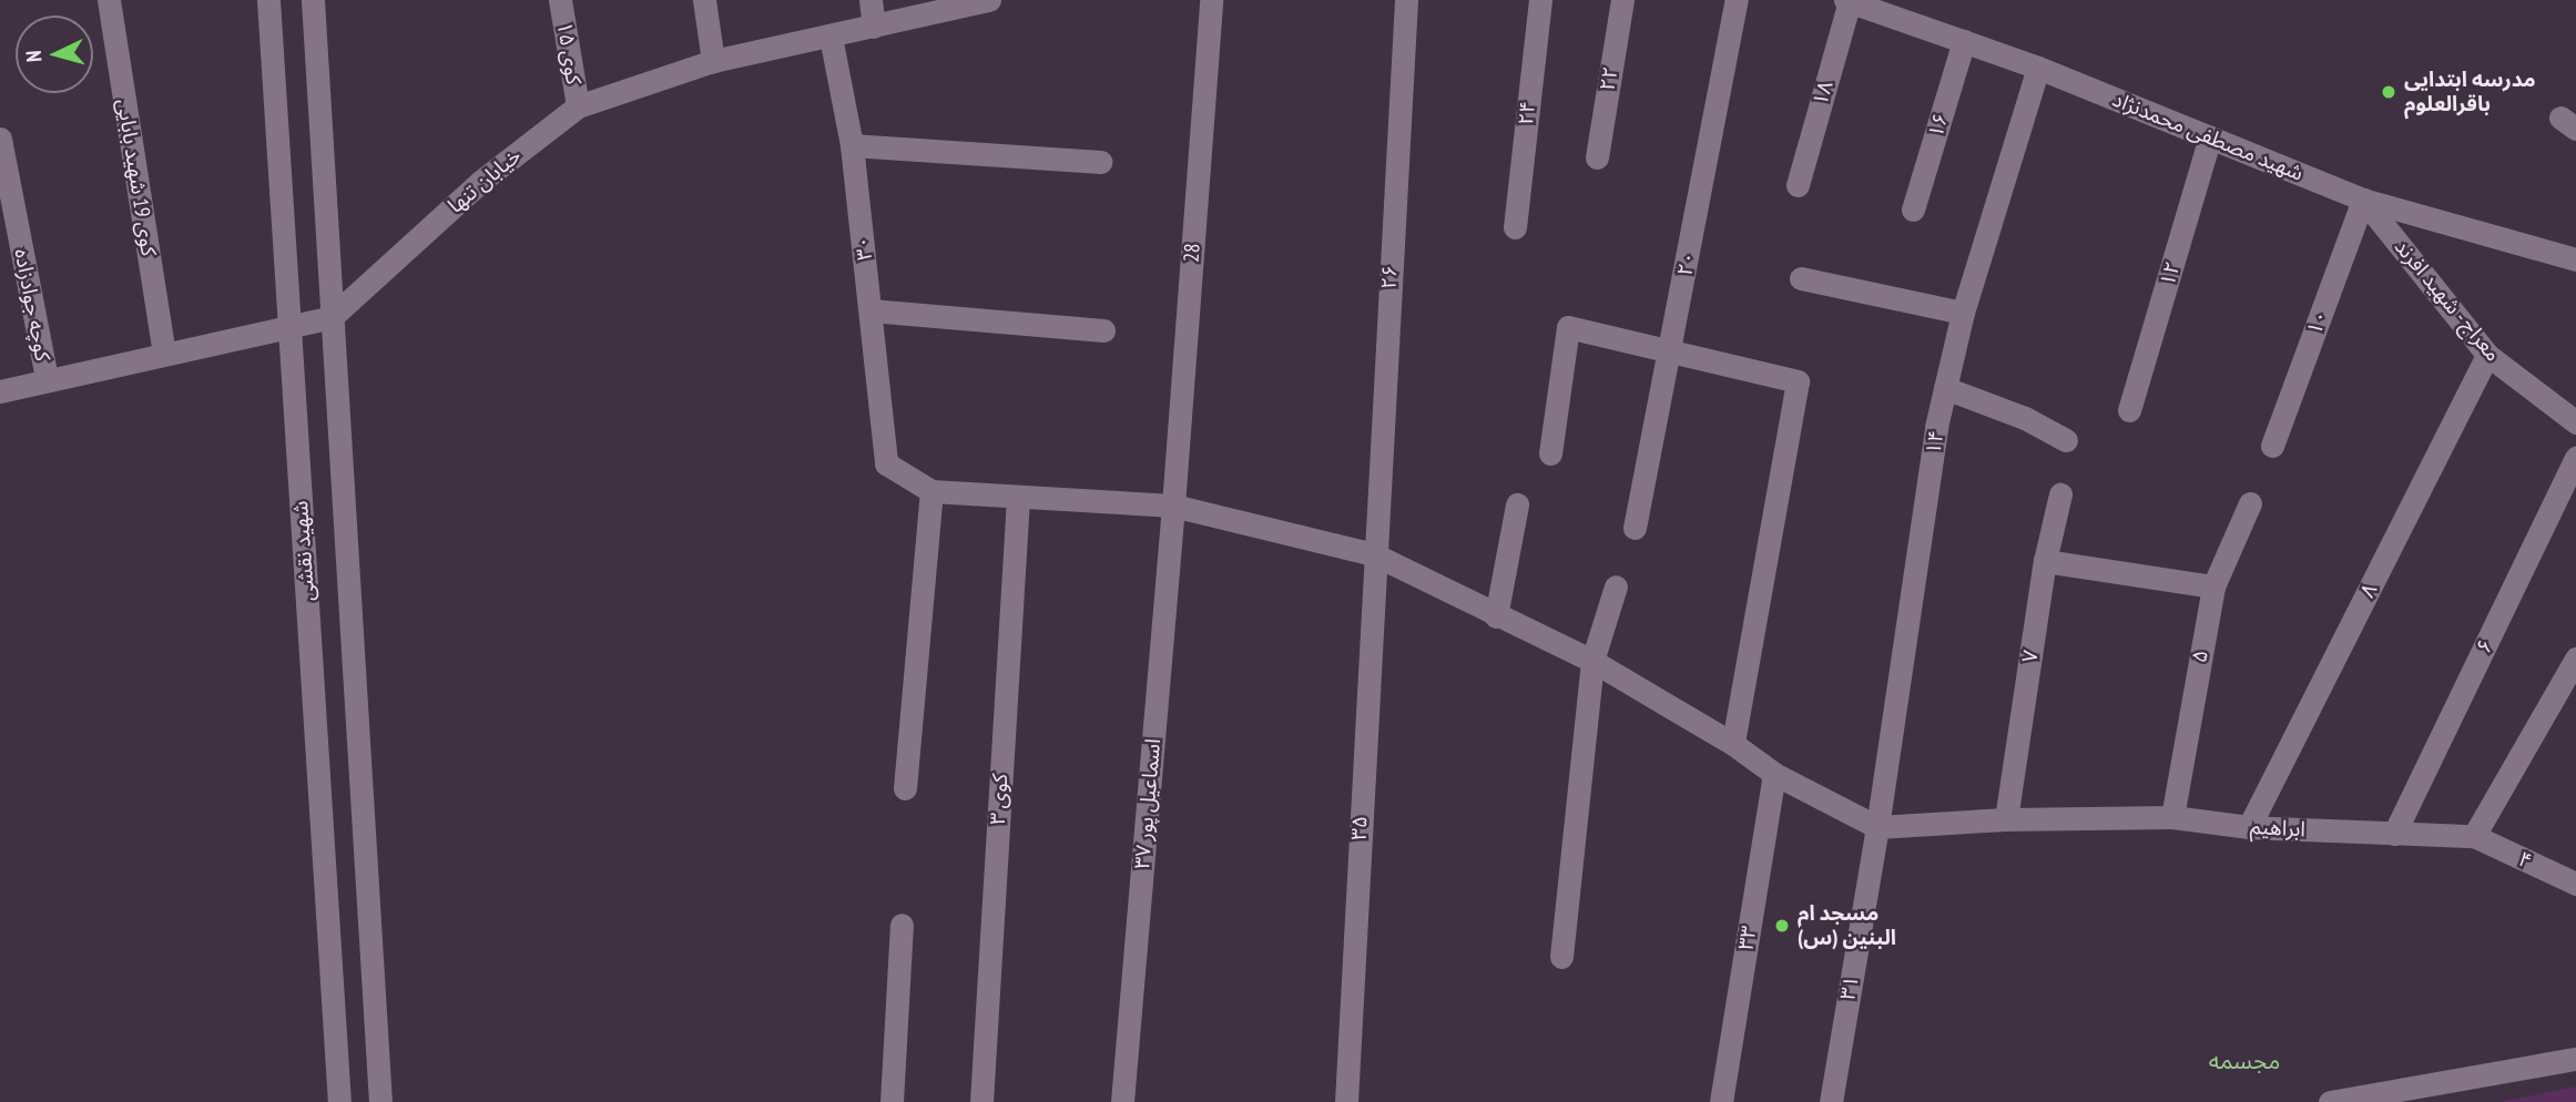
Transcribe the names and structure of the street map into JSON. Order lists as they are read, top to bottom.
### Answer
{
  "streets": {
    "street": [
      "کوی ۱۵",
      "۲۲",
      "۱۸",
      "۲۴",
      "۱۶",
      "شهید مصطفی محمدنژاد",
      "کوی 19 شهید بابایی",
      "خیابان تنها",
      "۳۰",
      "28",
      "۲۰",
      "۱۲",
      "۲۶",
      "معراج - شهید افرند",
      "کوچه جوادزاده",
      "۱۰",
      "۱۴",
      "شهید نقشی",
      "۸",
      "۶",
      "۷",
      "۵",
      "کوی ۳",
      "اسماعیل پور ۳۷",
      "۳۵",
      "ابراهیم",
      "۴",
      "۳۳",
      "۳۱"
    ]
  },
  "crossings": [
    ["کوی ۱۵", "خیابان تنها"],
    ["۱۸", "شهید مصطفی محمدنژاد"],
    ["۱۶", "شهید مصطفی محمدنژاد"],
    ["شهید مصطفی محمدنژاد", "۱۲"],
    ["شهید مصطفی محمدنژاد", "معراج - شهید افرند"],
    ["شهید مصطفی محمدنژاد", "۱۰"],
    ["شهید مصطفی محمدنژاد", "۱۴"],
    ["کوی 19 شهید بابایی", "خیابان تنها"],
    ["خیابان تنها", "۳۰"],
    ["خیابان تنها", "کوچه جوادزاده"],
    ["خیابان تنها", "شهید نقشی"],
    ["28", "اسماعیل پور ۳۷"],
    ["۲۶", "۳۵"],
    ["معراج - شهید افرند", "۱۰"],
    ["معراج - شهید افرند", "۸"],
    ["۱۴", "ابراهیم"],
    ["۱۴", "۳۱"],
    ["۸", "ابراهیم"],
    ["۶", "ابراهیم"],
    ["۷", "ابراهیم"],
    ["۵", "ابراهیم"],
    ["ابراهیم", "۴"],
    ["ابراهیم", "۳۱"]
  ],
  "districts": ["مجسمه"],
  "places": ["مدرسه ابتدایی باقرالعلوم", "مسجد ام البنین (س)"],
  "north": "left"
}
